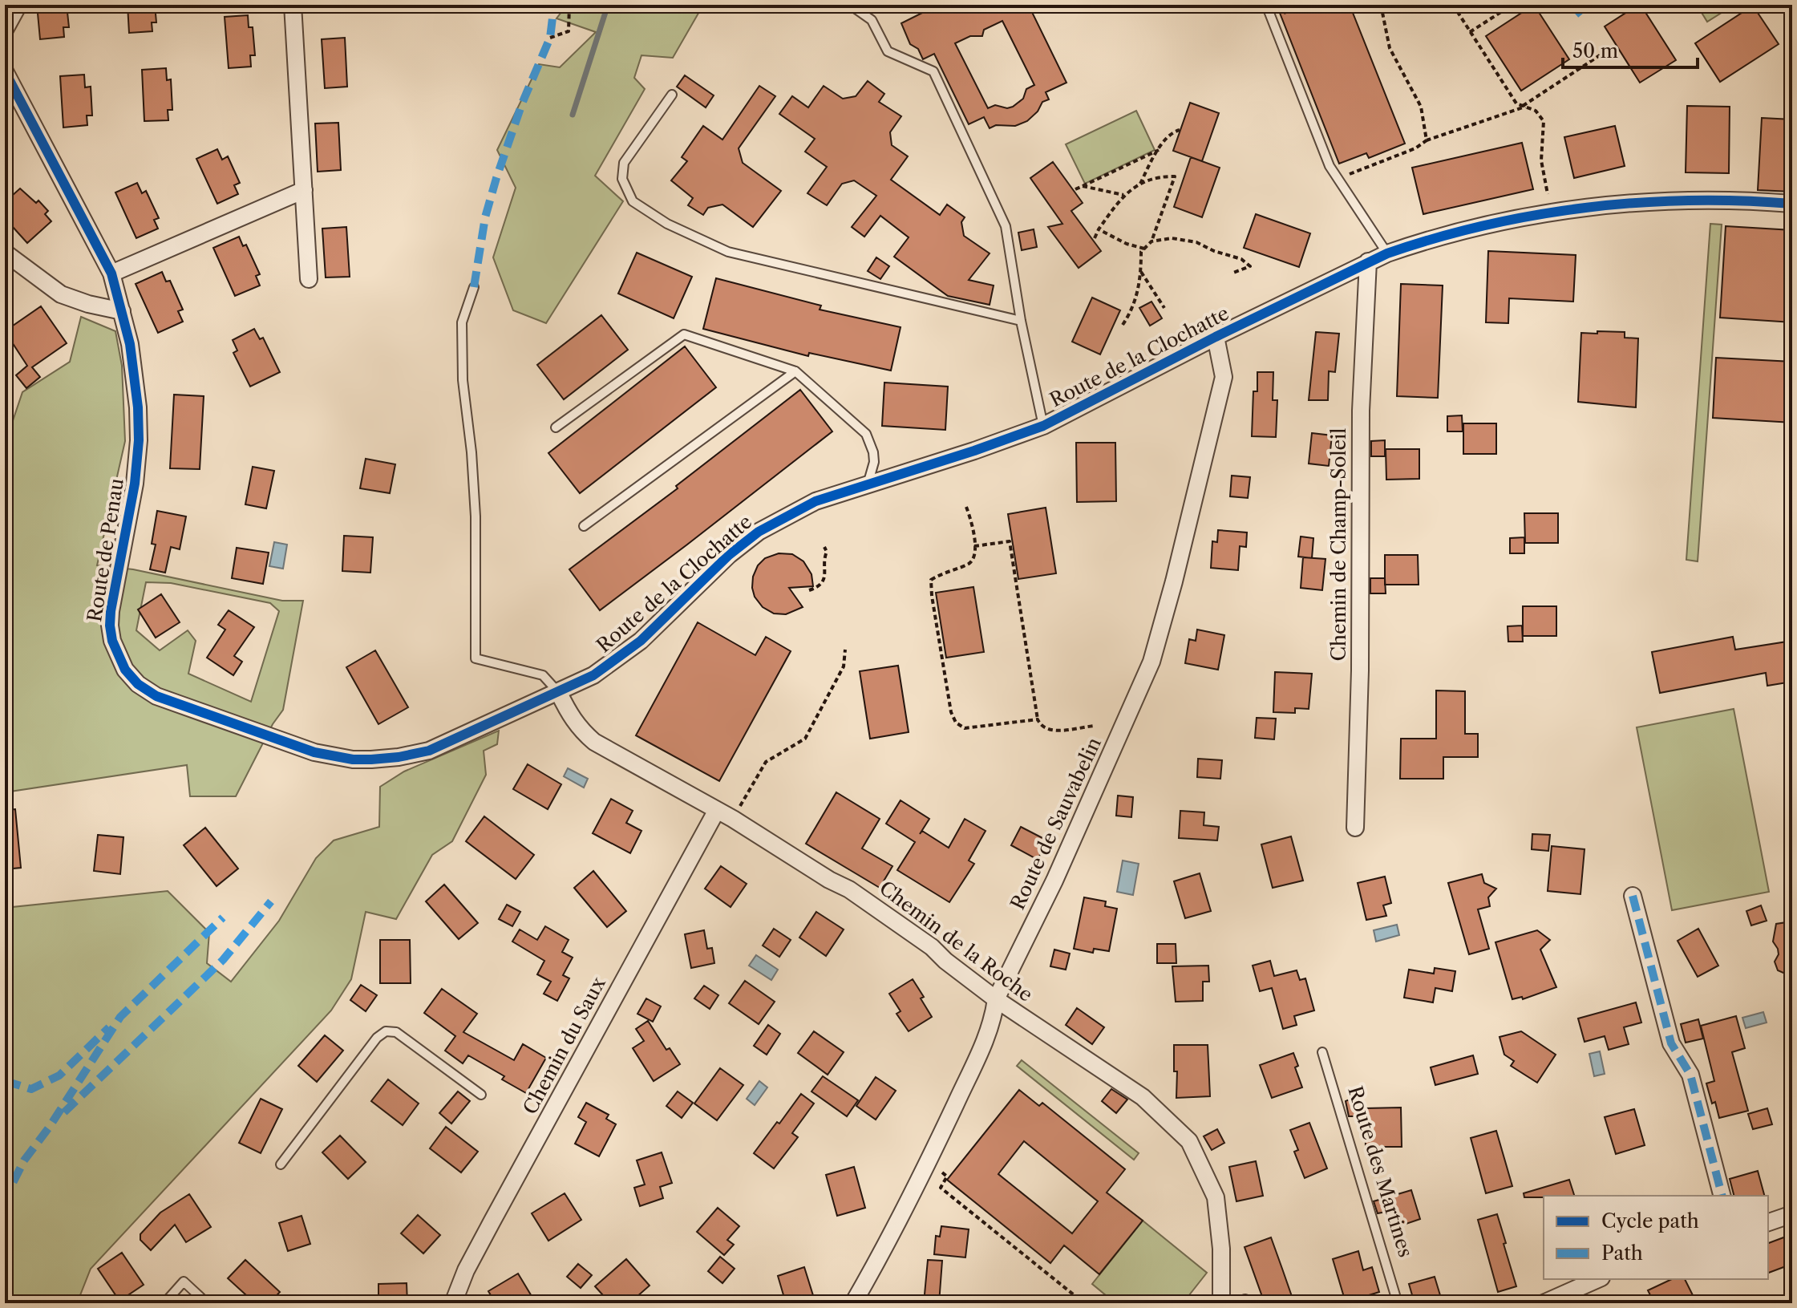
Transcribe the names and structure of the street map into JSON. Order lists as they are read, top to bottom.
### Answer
{
  "streets": {
    "street": [
      "Route de la Clochatte",
      "Chemin de Champ-Soleil",
      "Route de Penau",
      "Route de Sauvabelin",
      "Chemin de la Roche",
      "Chemin du Saux"
    ],
    "lane": ["Route des Martines"]
  },
  "crossings": [
    ["Route de la Clochatte", "Chemin de Champ-Soleil"],
    ["Route de la Clochatte", "Route de Penau"],
    ["Route de la Clochatte", "Route de Sauvabelin"],
    ["Route de la Clochatte", "Chemin de la Roche"],
    ["Route de Penau", "Chemin de la Roche"],
    ["Route de Sauvabelin", "Chemin de la Roche"],
    ["Chemin de la Roche", "Chemin du Saux"]
  ],
  "legend": ["Cycle path", "Path"],
  "scale_bar": "50 m"
}
